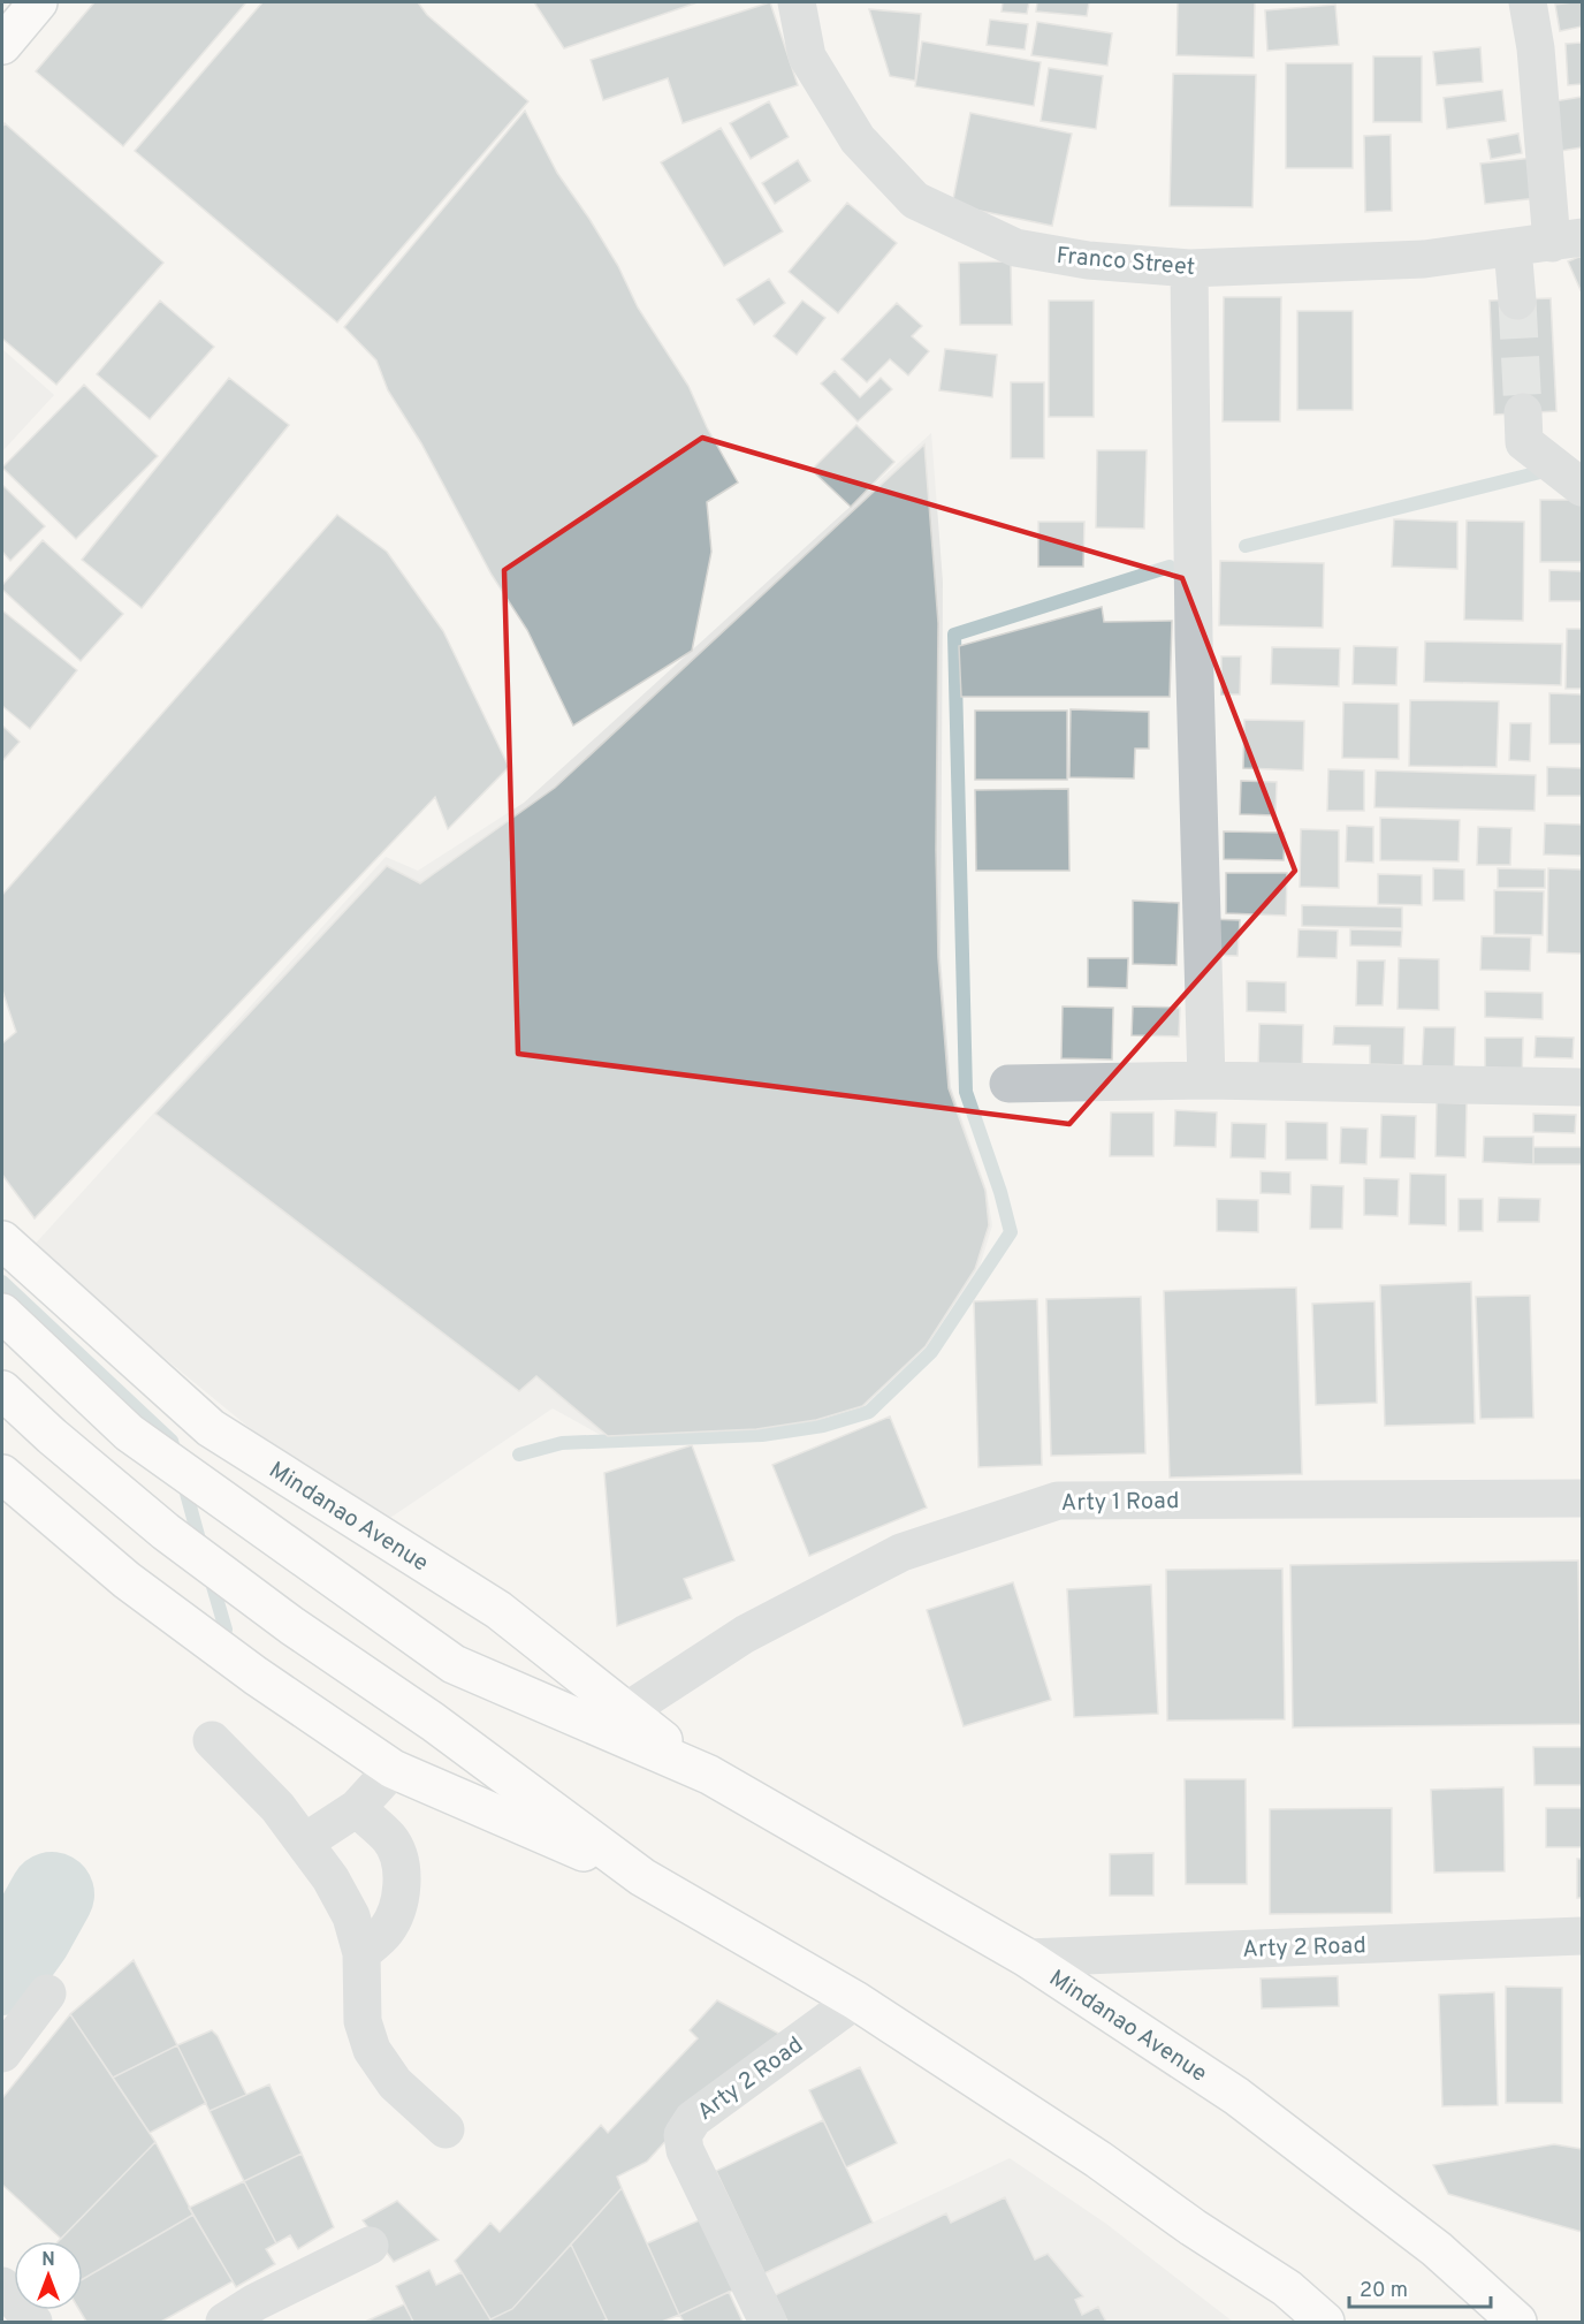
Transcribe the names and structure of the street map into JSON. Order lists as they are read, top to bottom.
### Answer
{
  "streets": {
    "main road": ["Mindanao Avenue"],
    "street": ["Franco Street", "Arty 1 Road", "Arty 2 Road"]
  },
  "crossings": [
    ["Arty 1 Road", "Mindanao Avenue"],
    ["Mindanao Avenue", "Arty 2 Road"]
  ],
  "scale_bar": "20 m",
  "north": "top"
}
